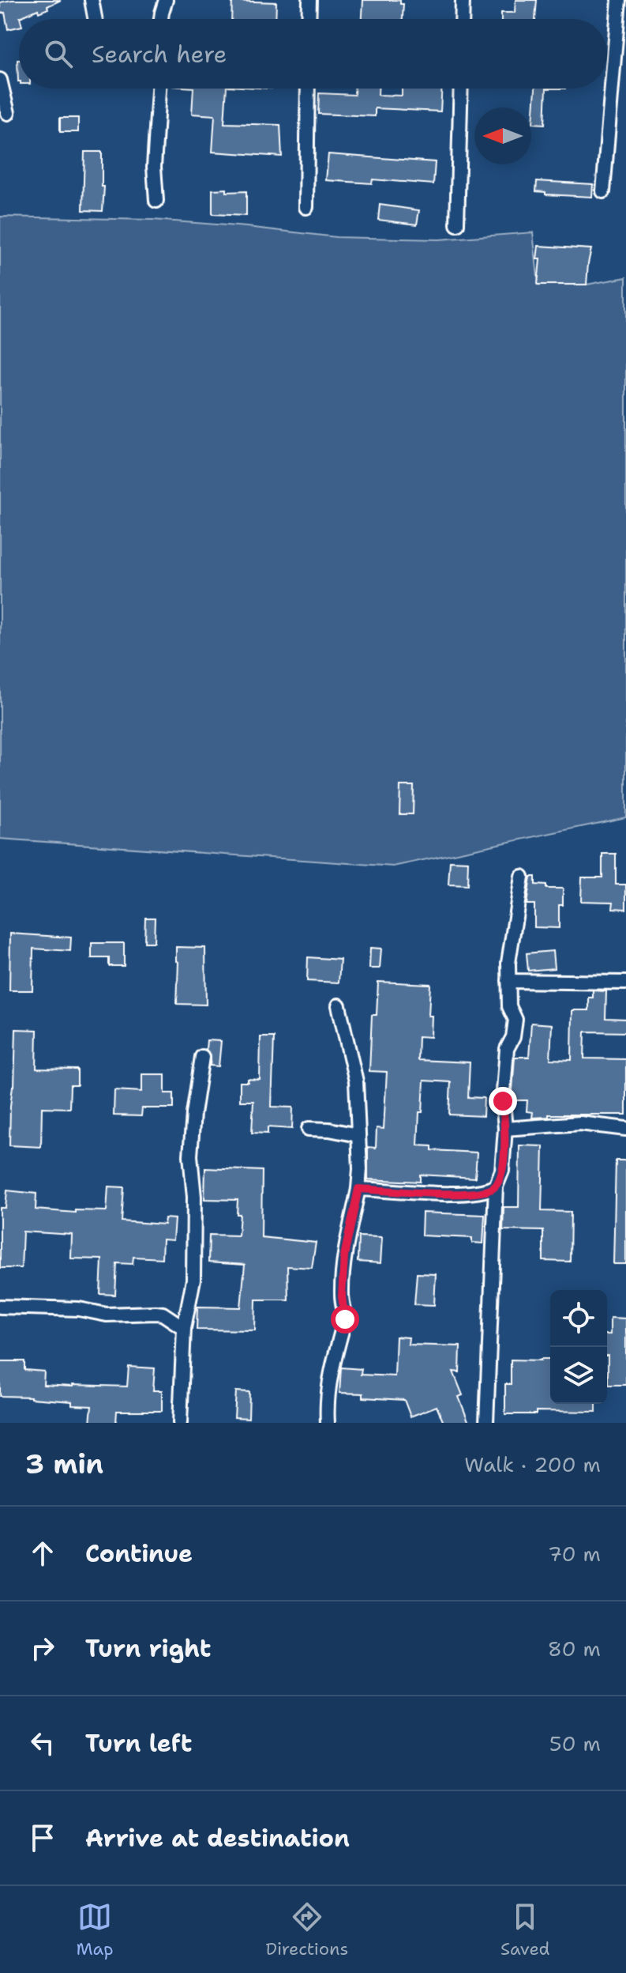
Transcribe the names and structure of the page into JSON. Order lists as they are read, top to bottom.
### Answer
{
  "north": "left",
  "page": {
    "search": "Search here",
    "heading": ["3 min", "Walk · 200 m"],
    "list": [
      ["Continue", "70 m"],
      ["Turn right", "80 m"],
      ["Turn left", "50 m"],
      "Arrive at destination"
    ],
    "nav": ["Map", "Directions", "Saved"]
  }
}
